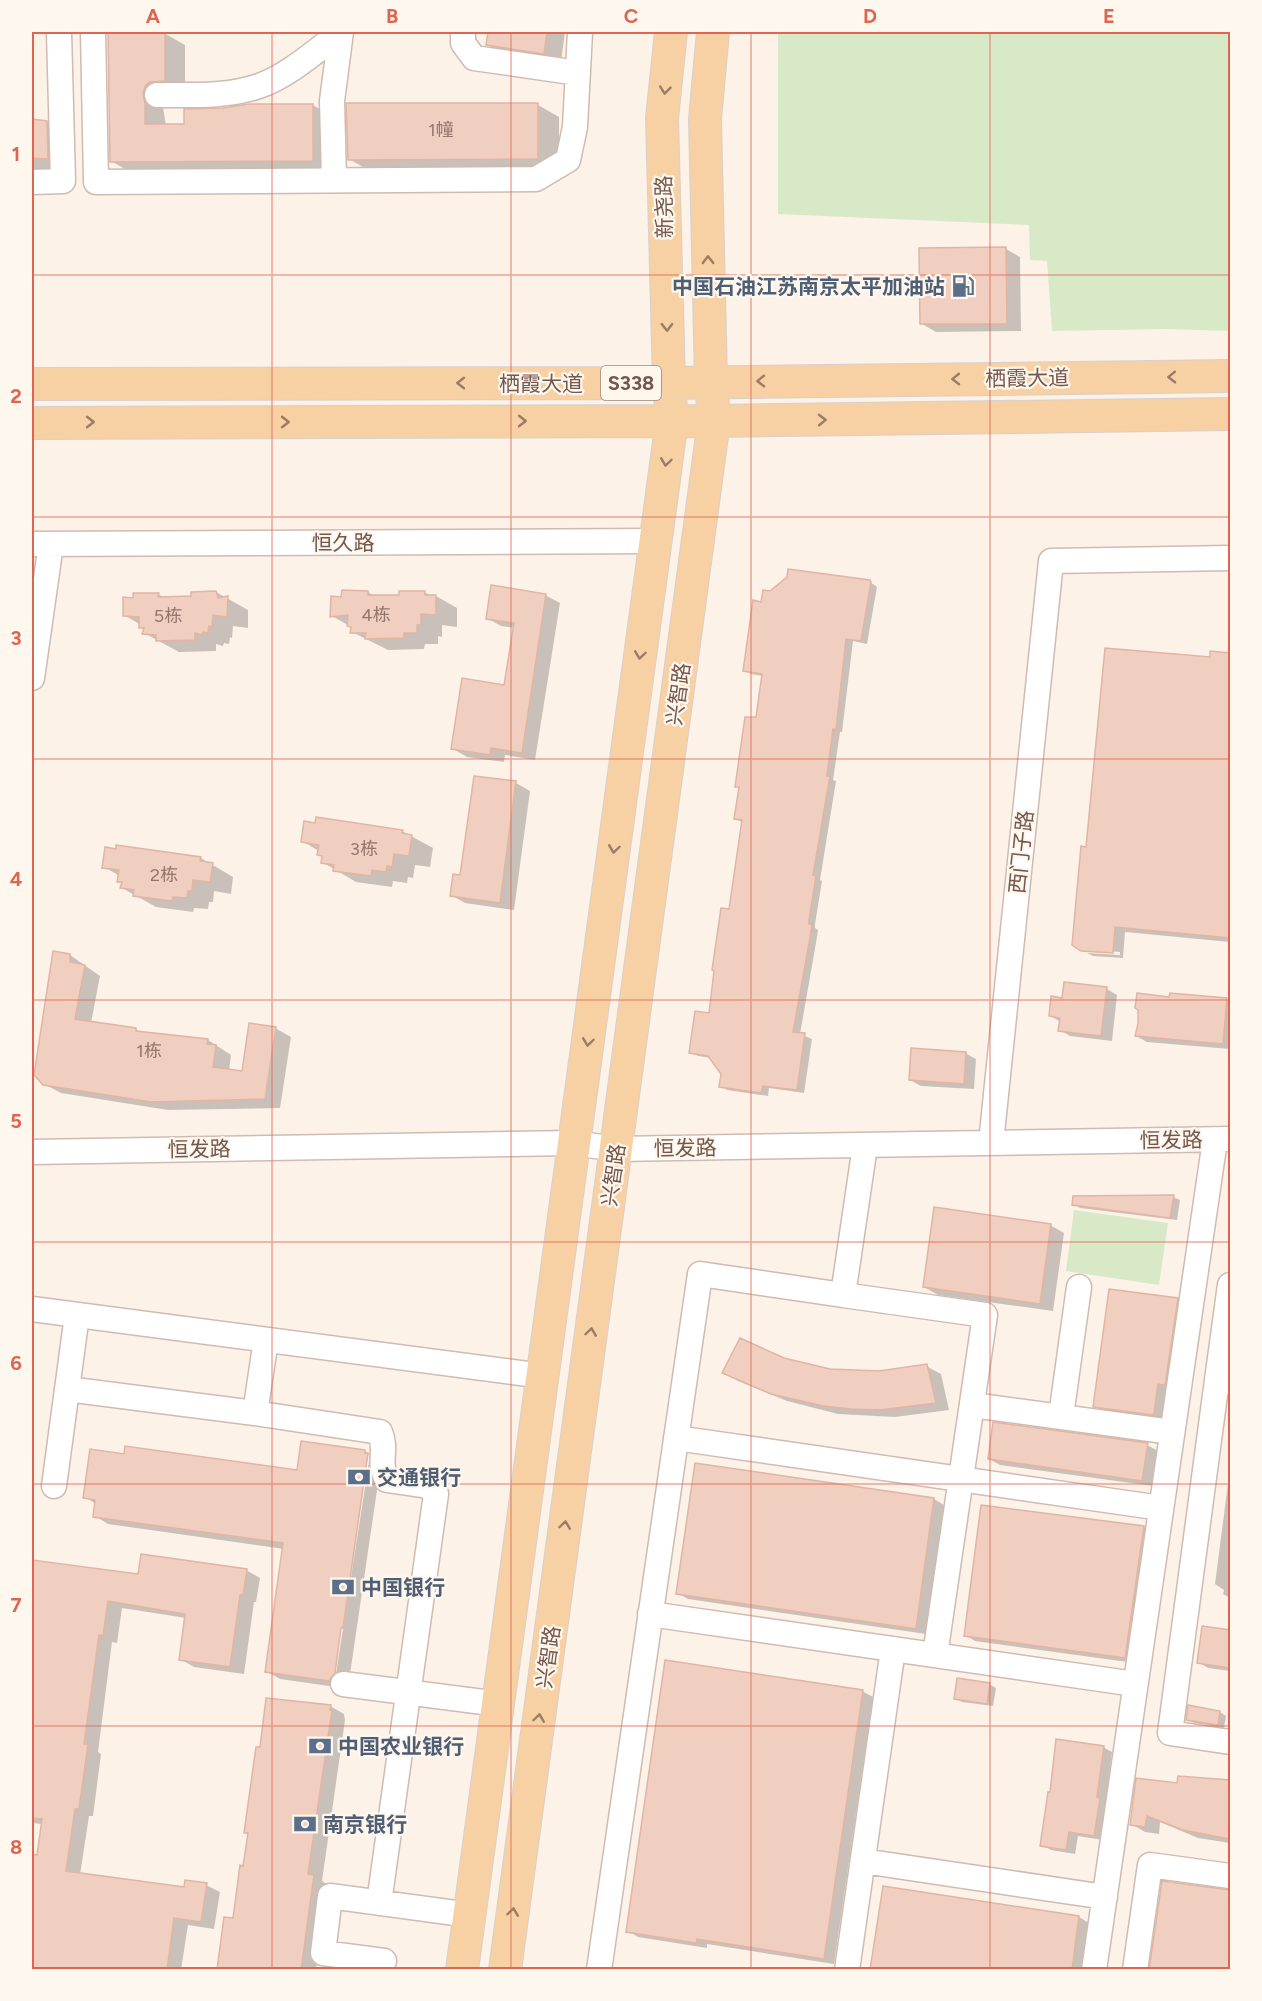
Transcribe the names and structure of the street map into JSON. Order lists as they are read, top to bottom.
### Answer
{
  "streets": {
    "main road": [
      "新尧路",
      "栖霞大道",
      "S338",
      "兴智路"
    ],
    "street": ["恒久路", "西门子路", "恒发路"]
  },
  "crossings": [
    ["新尧路", "栖霞大道"],
    ["新尧路", "兴智路"],
    ["栖霞大道", "兴智路"],
    ["恒久路", "兴智路"],
    ["兴智路", "恒发路"],
    ["西门子路", "恒发路"]
  ],
  "places": {
    "fuel station": ["中国石油江苏南京太平加油站"],
    "bank": [
      "交通银行",
      "中国银行",
      "中国农业银行",
      "南京银行"
    ]
  },
  "house_numbers": [
    "1幢",
    "4栋",
    "5栋",
    "3栋",
    "2栋",
    "1栋"
  ],
  "grid": {
    "columns": [
      "A",
      "B",
      "C",
      "D",
      "E"
    ],
    "rows": [
      "1",
      "2",
      "3",
      "4",
      "5",
      "6",
      "7",
      "8"
    ]
  }
}
